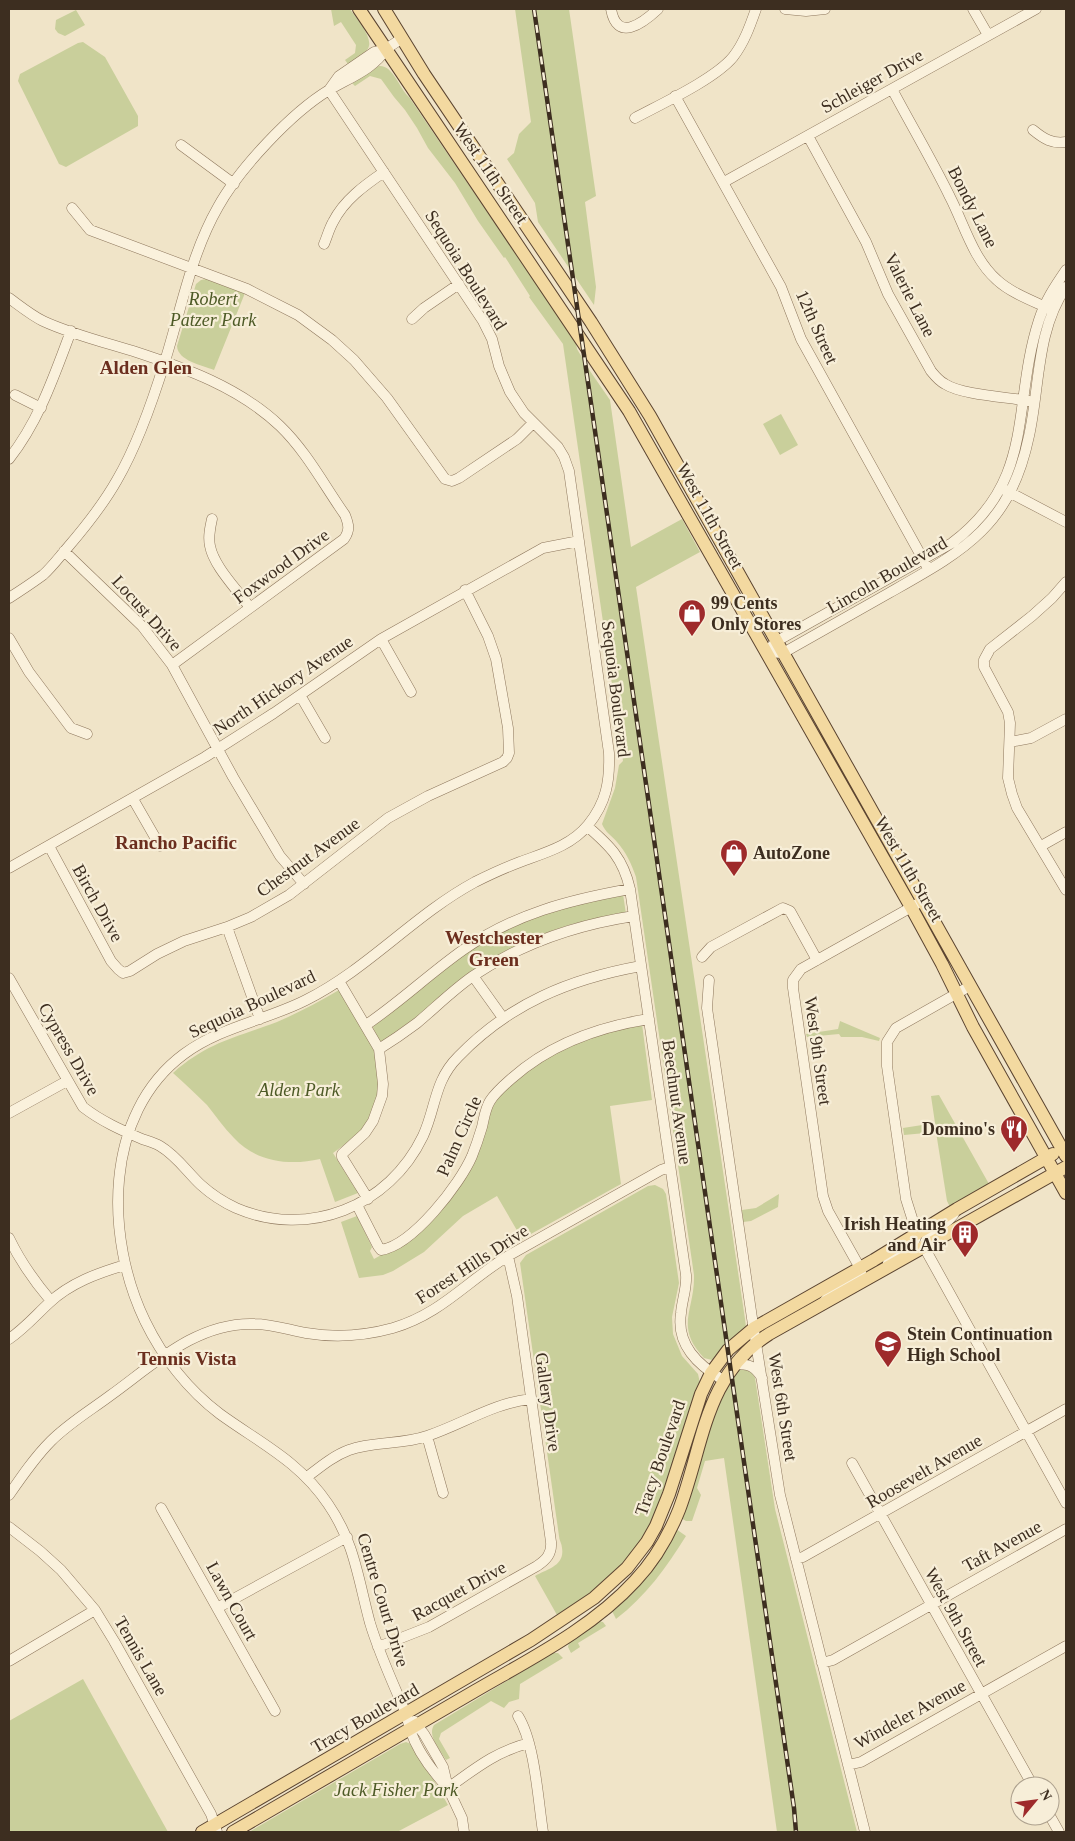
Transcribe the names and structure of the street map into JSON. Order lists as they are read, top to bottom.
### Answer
{
  "streets": {
    "main road": ["West 11th Street", "Tracy Boulevard"],
    "street": [
      "Schleiger Drive",
      "Bondy Lane",
      "Sequoia Boulevard",
      "Valerie Lane",
      "12th Street",
      "Foxwood Drive",
      "Lincoln Boulevard",
      "Locust Drive",
      "North Hickory Avenue",
      "Chestnut Avenue",
      "Birch Drive",
      "Cypress Drive",
      "West 9th Street",
      "Beechnut Avenue",
      "Palm Circle",
      "Forest Hills Drive",
      "Gallery Drive",
      "West 6th Street",
      "Roosevelt Avenue",
      "Taft Avenue",
      "Racquet Drive",
      "Centre Court Drive",
      "Lawn Court",
      "Tennis Lane",
      "Windeler Avenue"
    ]
  },
  "crossings": [
    ["Schleiger Drive", "Bondy Lane"],
    ["Schleiger Drive", "Valerie Lane"],
    ["Schleiger Drive", "12th Street"],
    ["West 11th Street", "Lincoln Boulevard"],
    ["West 11th Street", "West 9th Street"],
    ["West 11th Street", "Tracy Boulevard"],
    ["Bondy Lane", "Lincoln Boulevard"],
    ["Sequoia Boulevard", "North Hickory Avenue"],
    ["Sequoia Boulevard", "Cypress Drive"],
    ["Sequoia Boulevard", "Beechnut Avenue"],
    ["Sequoia Boulevard", "Palm Circle"],
    ["Sequoia Boulevard", "Centre Court Drive"],
    ["Valerie Lane", "Lincoln Boulevard"],
    ["12th Street", "Lincoln Boulevard"],
    ["Foxwood Drive", "Locust Drive"],
    ["Locust Drive", "North Hickory Avenue"],
    ["Locust Drive", "Chestnut Avenue"],
    ["North Hickory Avenue", "Chestnut Avenue"],
    ["North Hickory Avenue", "Birch Drive"],
    ["Chestnut Avenue", "Birch Drive"],
    ["Cypress Drive", "Palm Circle"],
    ["Cypress Drive", "Centre Court Drive"],
    ["West 9th Street", "Tracy Boulevard"],
    ["West 9th Street", "Roosevelt Avenue"],
    ["West 9th Street", "Taft Avenue"],
    ["West 9th Street", "Windeler Avenue"],
    ["Beechnut Avenue", "Palm Circle"],
    ["Beechnut Avenue", "Forest Hills Drive"],
    ["Beechnut Avenue", "Tracy Boulevard"],
    ["Palm Circle", "Centre Court Drive"],
    ["Forest Hills Drive", "Gallery Drive"],
    ["Forest Hills Drive", "Centre Court Drive"],
    ["Gallery Drive", "Racquet Drive"],
    ["West 6th Street", "Tracy Boulevard"],
    ["West 6th Street", "Roosevelt Avenue"],
    ["West 6th Street", "Taft Avenue"],
    ["West 6th Street", "Windeler Avenue"],
    ["Tracy Boulevard", "Centre Court Drive"],
    ["Tracy Boulevard", "Tennis Lane"],
    ["Racquet Drive", "Centre Court Drive"]
  ],
  "districts": [
    "Alden Glen",
    "Rancho Pacific",
    "Westchester Green",
    "Tennis Vista"
  ],
  "parks": ["Robert Patzer Park", "Alden Park", "Jack Fisher Park"],
  "places": {
    "shop": ["99 Cents Only Stores", "AutoZone"],
    "restaurant": ["Domino's"],
    "building": ["Irish Heating and Air"],
    "school or university": ["Stein Continuation High School"]
  },
  "north": "top right"
}
